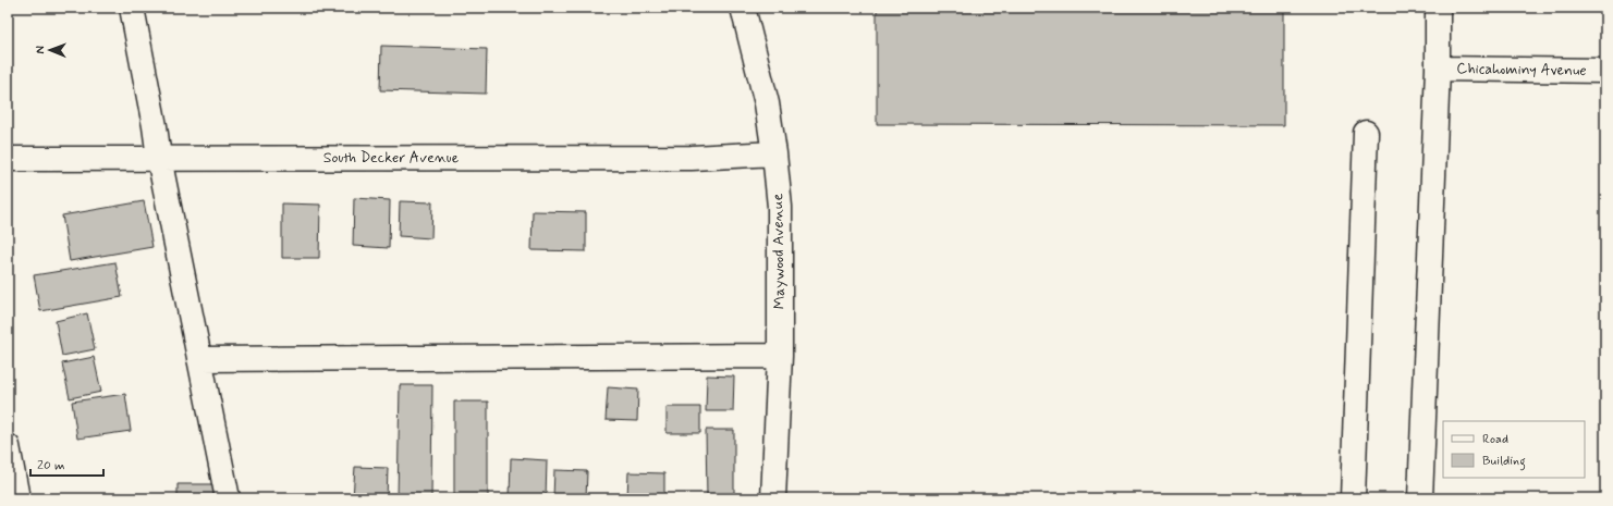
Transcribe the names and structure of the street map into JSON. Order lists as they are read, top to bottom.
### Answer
{
  "streets": {
    "street": ["Chicahominy Avenue", "South Decker Avenue", "Maywood Avenue"]
  },
  "crossings": [
    ["South Decker Avenue", "Maywood Avenue"]
  ],
  "legend": ["Road", "Building"],
  "scale_bar": "20 m",
  "north": "left"
}
